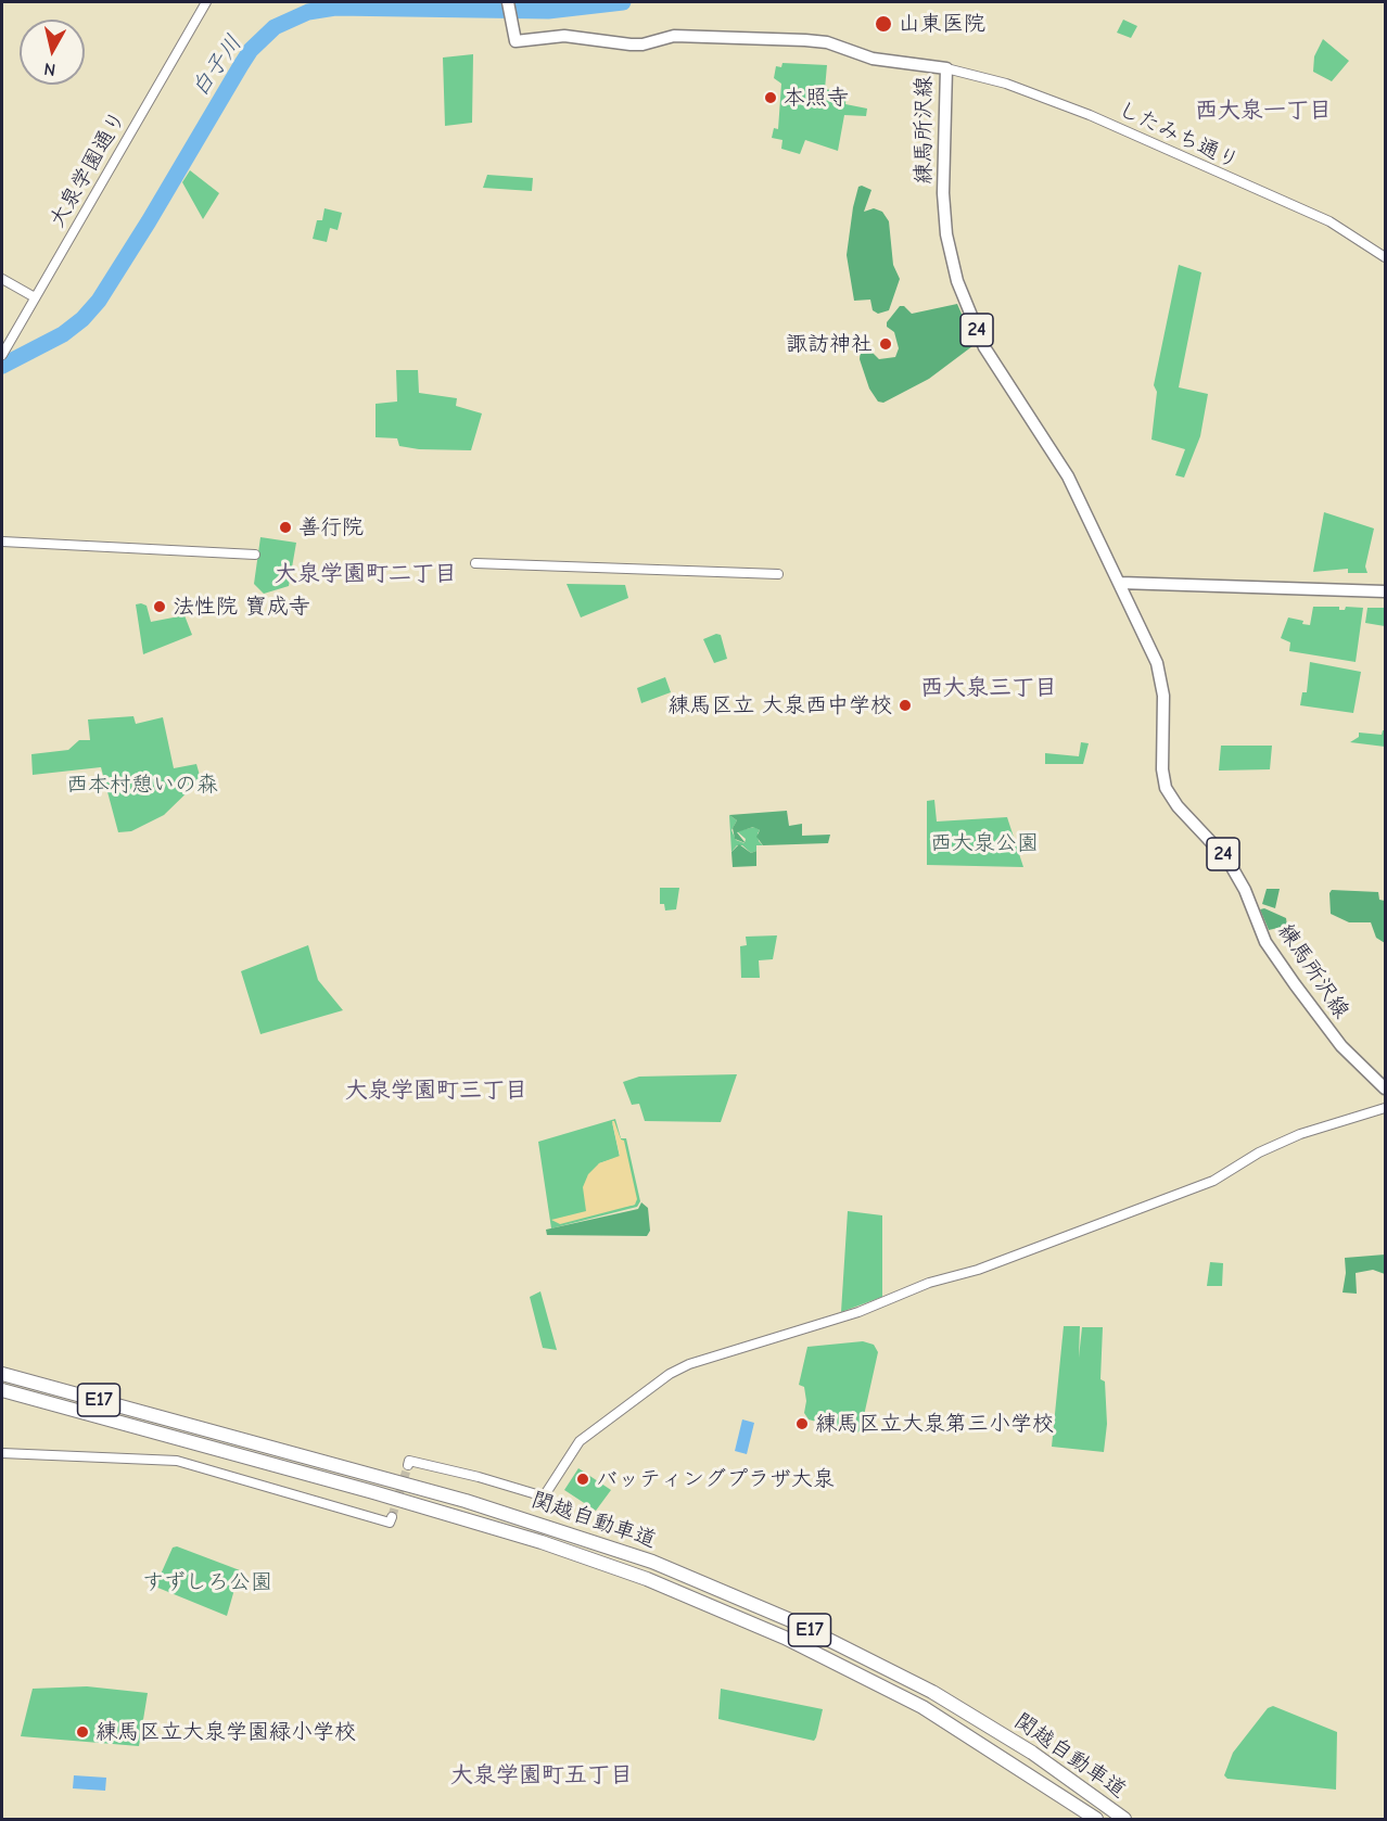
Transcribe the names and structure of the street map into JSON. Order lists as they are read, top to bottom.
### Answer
{
  "streets": {
    "highway": ["E17", "関越自動車道"],
    "main road": ["練馬所沢線", "24"],
    "street": ["したみち通り", "大泉学園通り"]
  },
  "crossings": [
    ["練馬所沢線", "したみち通り"]
  ],
  "districts": [
    "西大泉一丁目",
    "大泉学園町二丁目",
    "西大泉三丁目",
    "大泉学園町三丁目",
    "大泉学園町五丁目"
  ],
  "water": ["白子川"],
  "parks": ["西本村憩いの森", "西大泉公園", "すずしろ公園"],
  "places": [
    "山東医院",
    "本照寺",
    "諏訪神社",
    "善行院",
    "法性院 寶成寺",
    "練馬区立 大泉西中学校",
    "練馬区立大泉第三小学校",
    "バッティングプラザ大泉",
    "練馬区立大泉学園緑小学校"
  ],
  "north": "bottom"
}
